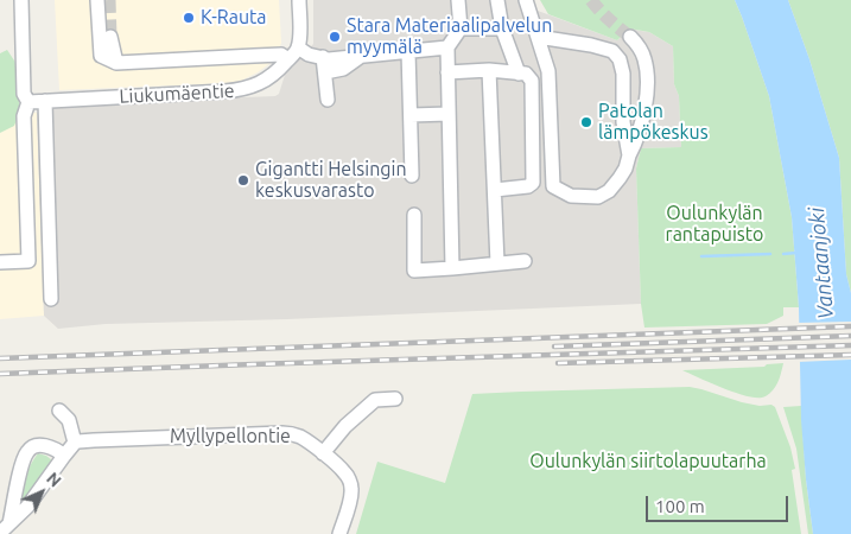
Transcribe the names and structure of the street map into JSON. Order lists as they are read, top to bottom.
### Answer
{
  "streets": {
    "street": ["Liukumäentie", "Myllypellontie"]
  },
  "water": ["Vantaanjoki"],
  "parks": ["Oulunkylän rantapuisto", "Oulunkylän siirtolapuutarha"],
  "places": [
    "K-Rauta",
    "Stara Materiaalipalvelun myymälä",
    "Patolan lämpökeskus",
    "Gigantti Helsingin keskusvarasto"
  ],
  "scale_bar": "100 m",
  "north": "top right"
}
